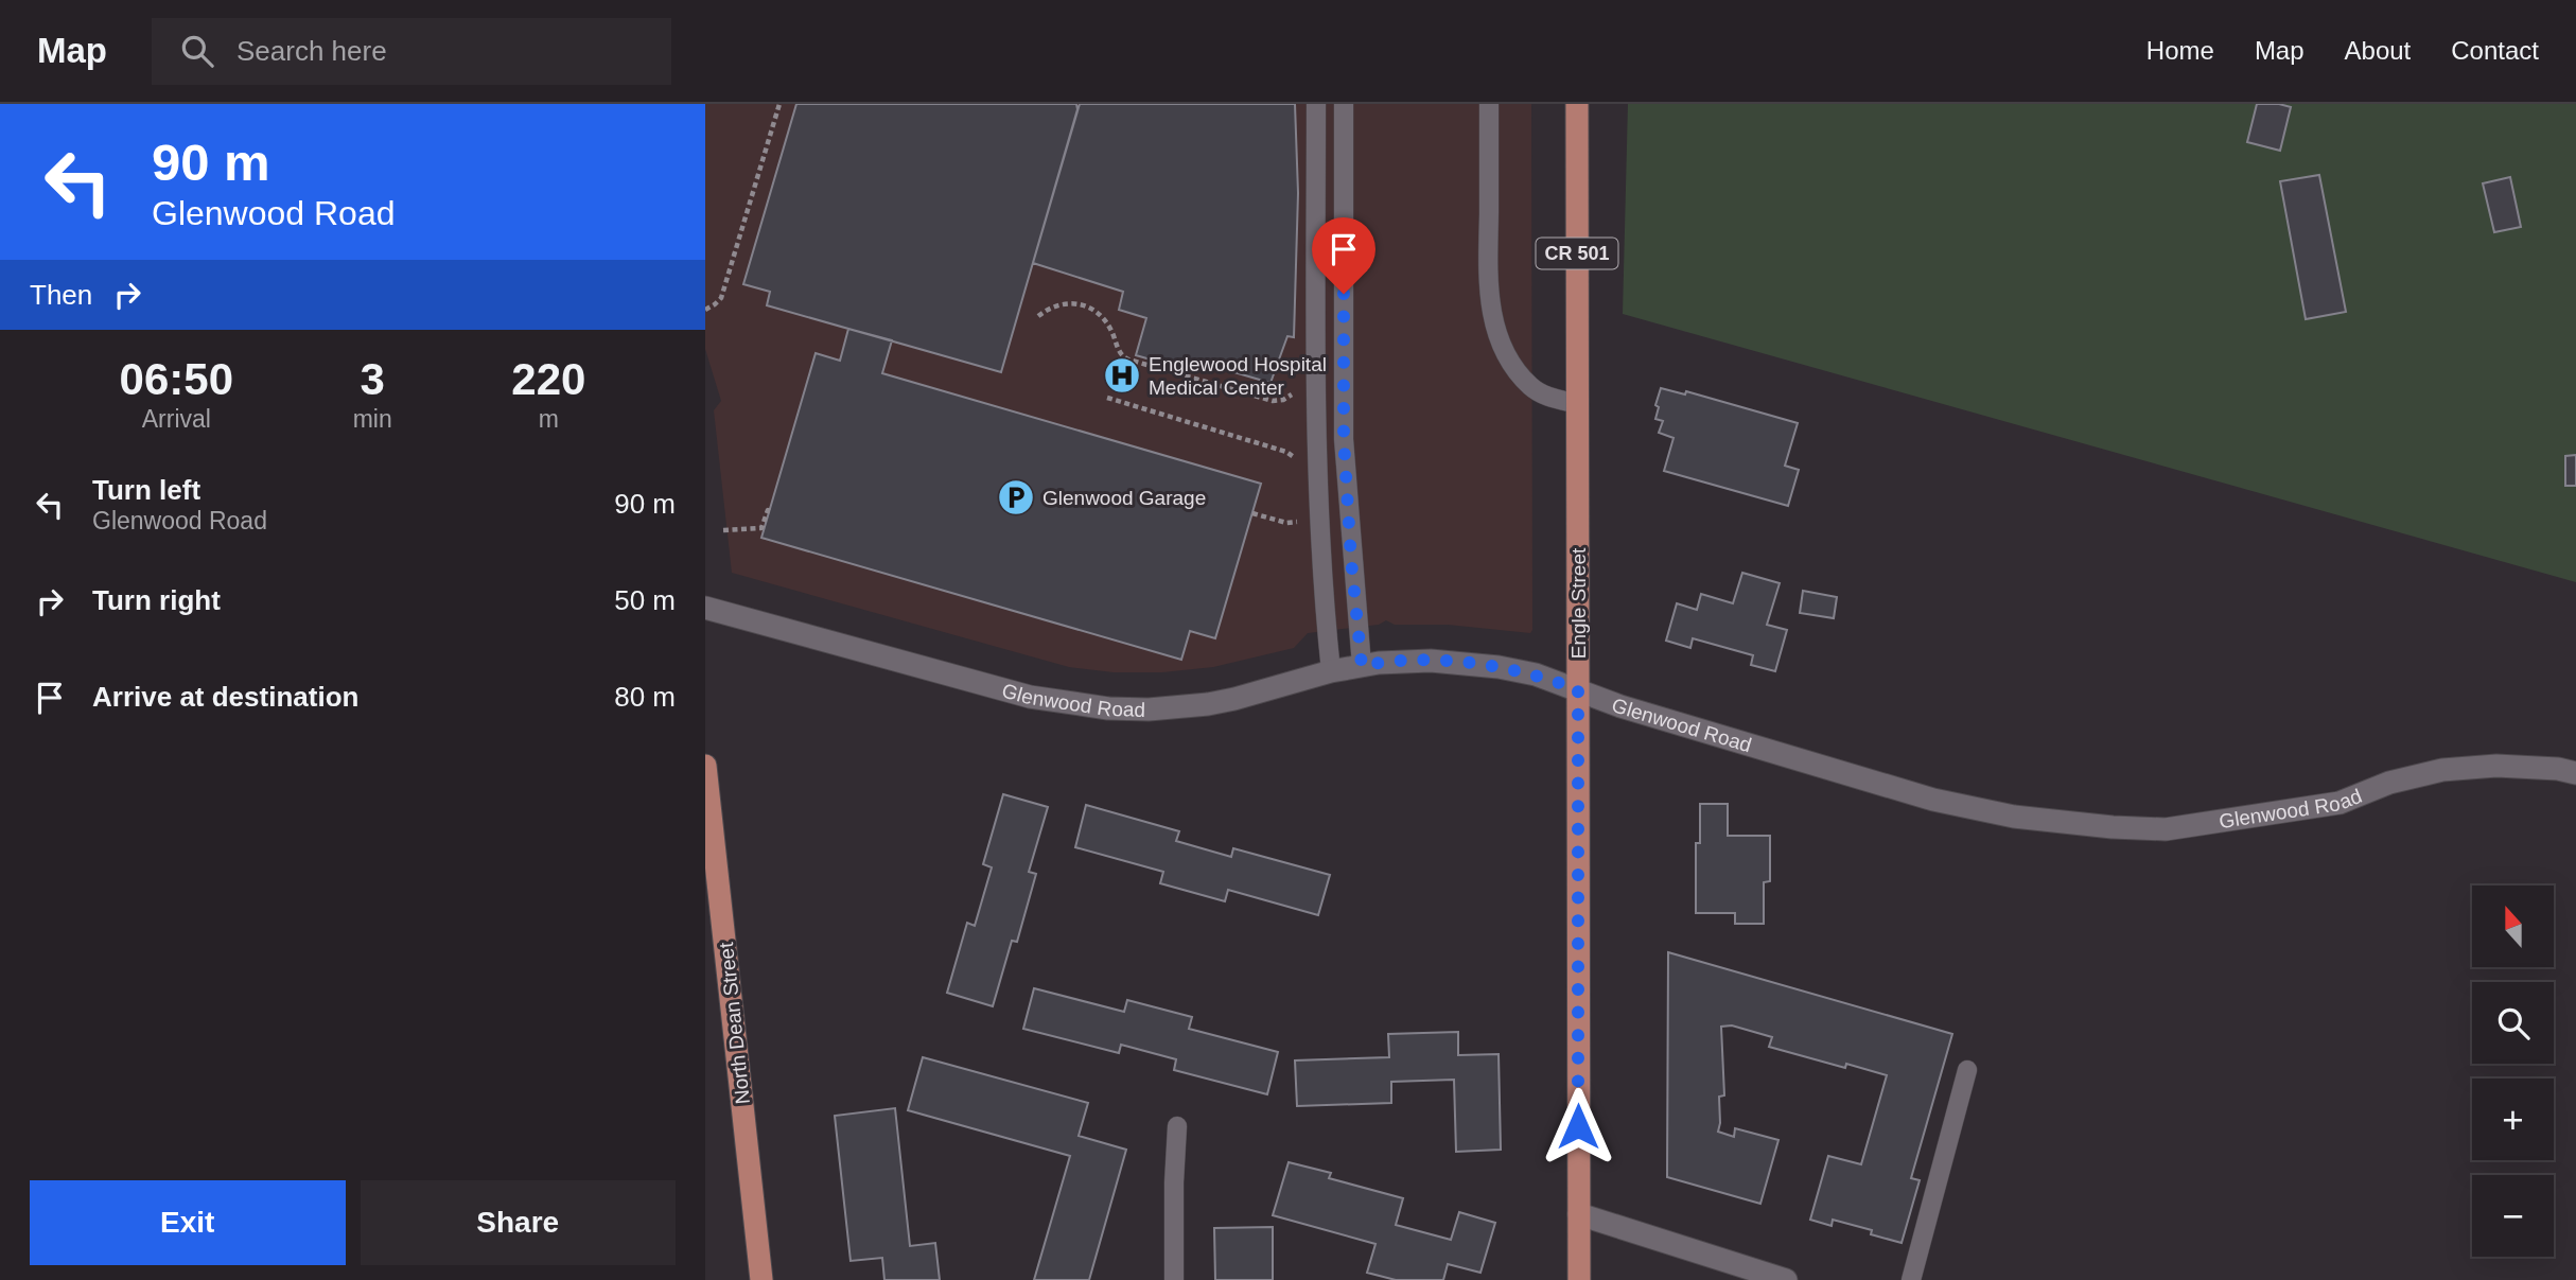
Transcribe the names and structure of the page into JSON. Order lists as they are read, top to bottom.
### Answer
{
  "streets": {
    "main road": ["CR 501", "Engle Street", "North Dean Street"],
    "street": ["Glenwood Road"]
  },
  "crossings": [
    ["Engle Street", "Glenwood Road"]
  ],
  "places": {
    "hospital": ["Englewood Hospital Medical Center"],
    "parking": ["Glenwood Garage"]
  },
  "north": "top",
  "page": {
    "header": "Map",
    "search": "Search here",
    "nav": [
      "Home",
      "Map",
      "About",
      "Contact"
    ],
    "turn": ["90 m", "Glenwood Road"],
    "then": "Then",
    "eta": [
      "06:50",
      "Arrival",
      "3",
      "min",
      "220",
      "m"
    ],
    "list": [
      {
        "name": "Turn left",
        "note": "Glenwood Road",
        "value": "90 m"
      },
      {
        "name": "Turn right",
        "value": "50 m"
      },
      {
        "name": "Arrive at destination",
        "value": "80 m"
      }
    ],
    "map_buttons": ["+", "−"],
    "buttons": ["Exit", "Share"]
  }
}
